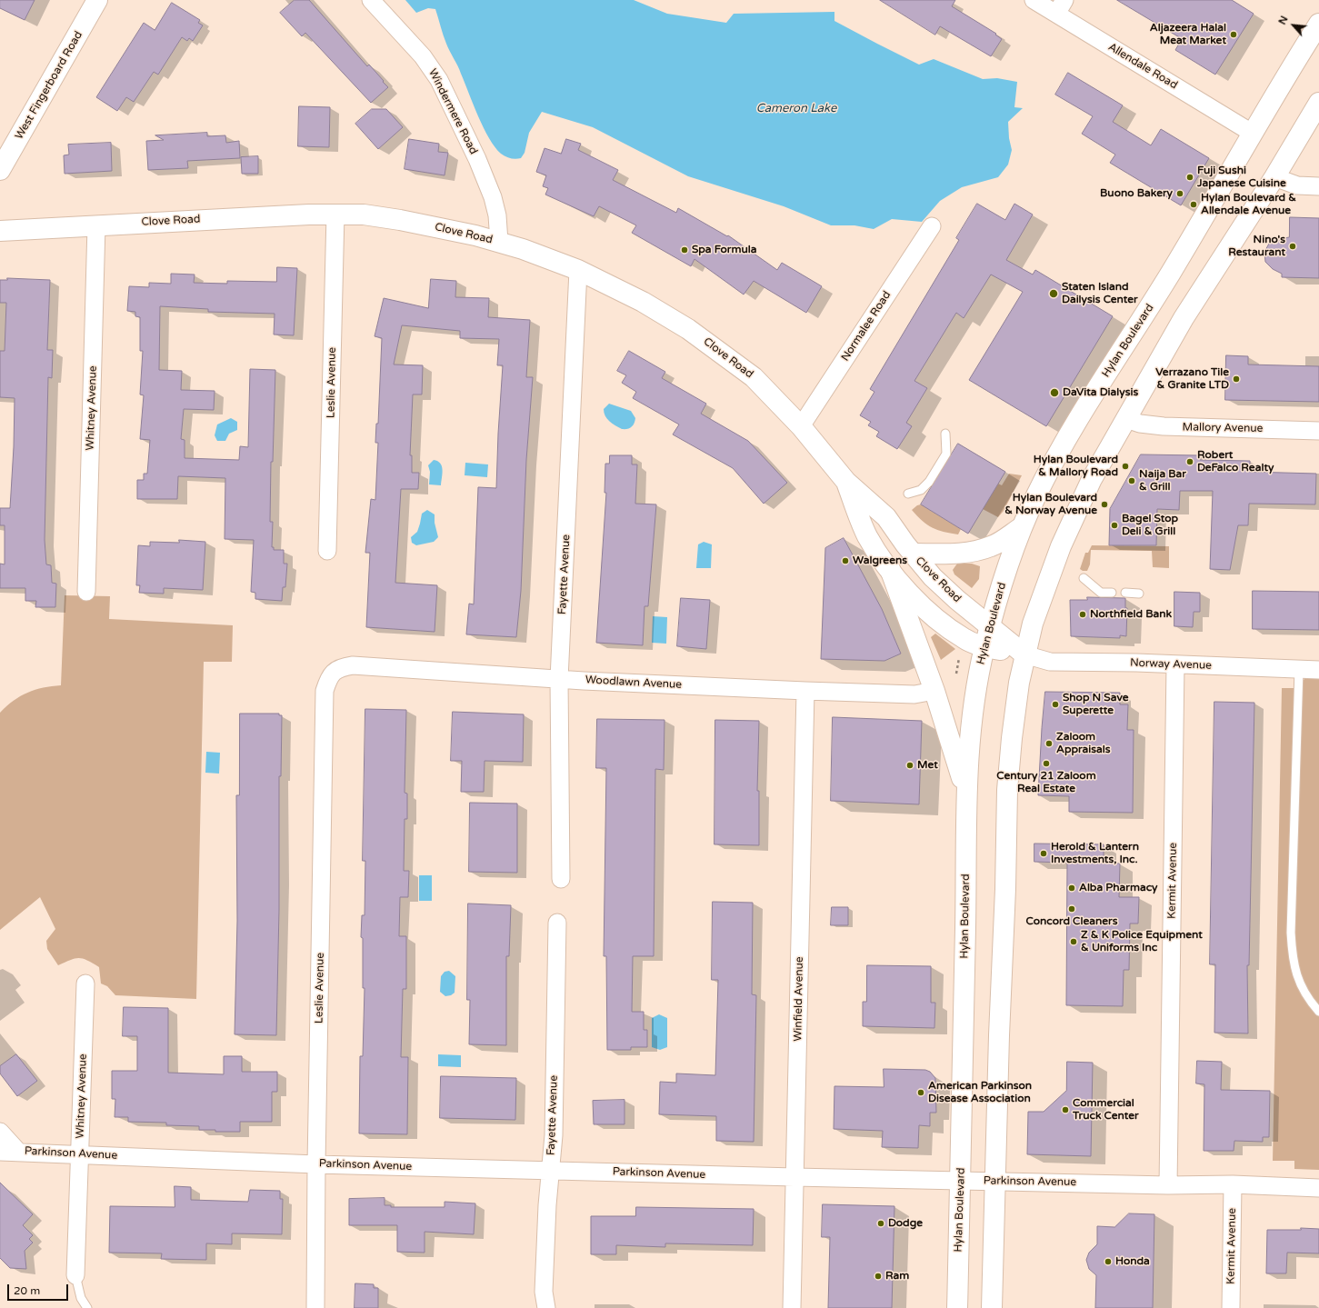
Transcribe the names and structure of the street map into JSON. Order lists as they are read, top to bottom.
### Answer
{
  "streets": {
    "main road": ["West Fingerboard Road", "Clove Road", "Hylan Boulevard"],
    "street": [
      "Allendale Road",
      "Windermere Road",
      "Normalee Road",
      "Leslie Avenue",
      "Whitney Avenue",
      "Mallory Avenue",
      "Fayette Avenue",
      "Norway Avenue",
      "Woodlawn Avenue",
      "Kermit Avenue",
      "Winfield Avenue",
      "Parkinson Avenue"
    ]
  },
  "crossings": [
    ["Allendale Road", "Hylan Boulevard"],
    ["Windermere Road", "Clove Road"],
    ["Clove Road", "Normalee Road"],
    ["Clove Road", "Hylan Boulevard"],
    ["Clove Road", "Leslie Avenue"],
    ["Clove Road", "Whitney Avenue"],
    ["Clove Road", "Fayette Avenue"],
    ["Clove Road", "Norway Avenue"],
    ["Hylan Boulevard", "Parkinson Avenue"],
    ["Leslie Avenue", "Woodlawn Avenue"],
    ["Leslie Avenue", "Parkinson Avenue"],
    ["Whitney Avenue", "Parkinson Avenue"],
    ["Fayette Avenue", "Woodlawn Avenue"],
    ["Fayette Avenue", "Parkinson Avenue"],
    ["Norway Avenue", "Kermit Avenue"],
    ["Woodlawn Avenue", "Winfield Avenue"],
    ["Kermit Avenue", "Parkinson Avenue"],
    ["Winfield Avenue", "Parkinson Avenue"]
  ],
  "water": ["Cameron Lake"],
  "places": [
    "Aljazeera Halal Meat Market",
    "Fuji Sushi Japanese Cuisine",
    "Buono Bakery",
    "Hylan Boulevard & Allendale Avenue",
    "Nino's Restaurant",
    "Spa Formula",
    "Staten Island Dailysis Center",
    "Verrazano Tile & Granite LTD",
    "DaVita Dialysis",
    "Robert DeFalco Realty",
    "Hylan Boulevard & Mallory Road",
    "Naija Bar & Grill",
    "Hylan Boulevard & Norway Avenue",
    "Bagel Stop Deli & Grill",
    "Walgreens",
    "Northfield Bank",
    "Shop N Save Superette",
    "Zaloom Appraisals",
    "Century 21 Zaloom Real Estate",
    "Met",
    "Herold & Lantern Investments, Inc.",
    "Alba Pharmacy",
    "Concord Cleaners",
    "Z & K Police Equipment & Uniforms Inc",
    "American Parkinson Disease Association",
    "Commercial Truck Center",
    "Dodge",
    "Honda",
    "Ram"
  ],
  "scale_bar": "20 m",
  "north": "top left"
}
